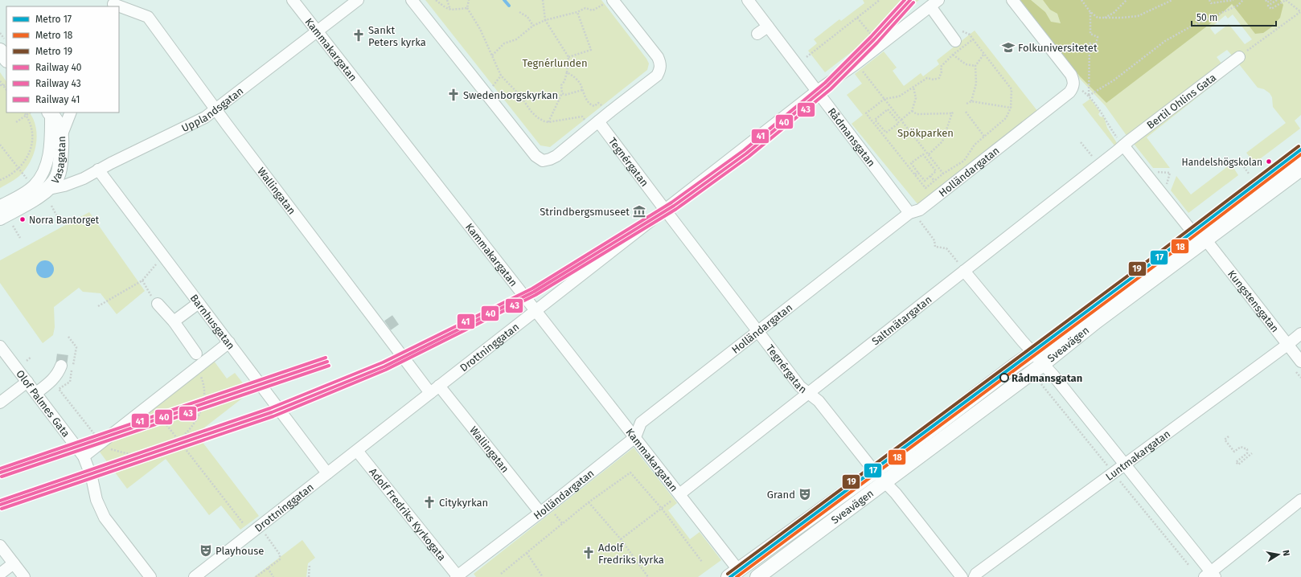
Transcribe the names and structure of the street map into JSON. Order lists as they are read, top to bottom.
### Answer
{
  "streets": {
    "main road": ["Vasagatan", "Sveavägen"],
    "street": [
      "Kammakargatan",
      "Bertil Ohlins Gata",
      "Upplandsgatan",
      "Rådmansgatan",
      "Tegnérgatan",
      "Holländargatan",
      "Wallingatan",
      "Kungstensgatan",
      "Saltmätargatan",
      "Barnhusgatan",
      "Drottninggatan",
      "Olof Palmes Gata",
      "Luntmakargatan",
      "Adolf Fredriks Kyrkogata"
    ]
  },
  "crossings": [
    ["Kammakargatan", "Upplandsgatan"],
    ["Kammakargatan", "Holländargatan"],
    ["Kammakargatan", "Saltmätargatan"],
    ["Kammakargatan", "Sveavägen"],
    ["Kammakargatan", "Drottninggatan"],
    ["Bertil Ohlins Gata", "Saltmätargatan"],
    ["Upplandsgatan", "Vasagatan"],
    ["Upplandsgatan", "Wallingatan"],
    ["Upplandsgatan", "Barnhusgatan"],
    ["Rådmansgatan", "Holländargatan"],
    ["Rådmansgatan", "Drottninggatan"],
    ["Tegnérgatan", "Holländargatan"],
    ["Tegnérgatan", "Saltmätargatan"],
    ["Tegnérgatan", "Sveavägen"],
    ["Tegnérgatan", "Drottninggatan"],
    ["Holländargatan", "Wallingatan"],
    ["Holländargatan", "Adolf Fredriks Kyrkogata"],
    ["Wallingatan", "Drottninggatan"],
    ["Kungstensgatan", "Sveavägen"],
    ["Kungstensgatan", "Luntmakargatan"],
    ["Barnhusgatan", "Drottninggatan"],
    ["Drottninggatan", "Adolf Fredriks Kyrkogata"]
  ],
  "parks": ["Tegnérlunden", "Spökparken"],
  "places": {
    "church": [
      "Sankt Peters kyrka",
      "Swedenborgskyrkan",
      "Citykyrkan",
      "Adolf Fredriks kyrka"
    ],
    "school or university": ["Folkuniversitetet"],
    "other": ["Handelshögskolan", "Norra Bantorget", "Rådmansgatan"],
    "museum": ["Strindbergsmuseet"],
    "theatre": ["Grand", "Playhouse"]
  },
  "lines": [
    "rail line 40",
    "rail line 41",
    "rail line 43",
    "metro line 19",
    "metro line 17",
    "metro line 18"
  ],
  "legend": [
    "Metro 17",
    "Metro 18",
    "Metro 19",
    "Railway 40",
    "Railway 43",
    "Railway 41"
  ],
  "scale_bar": "50 m",
  "north": "right"
}
